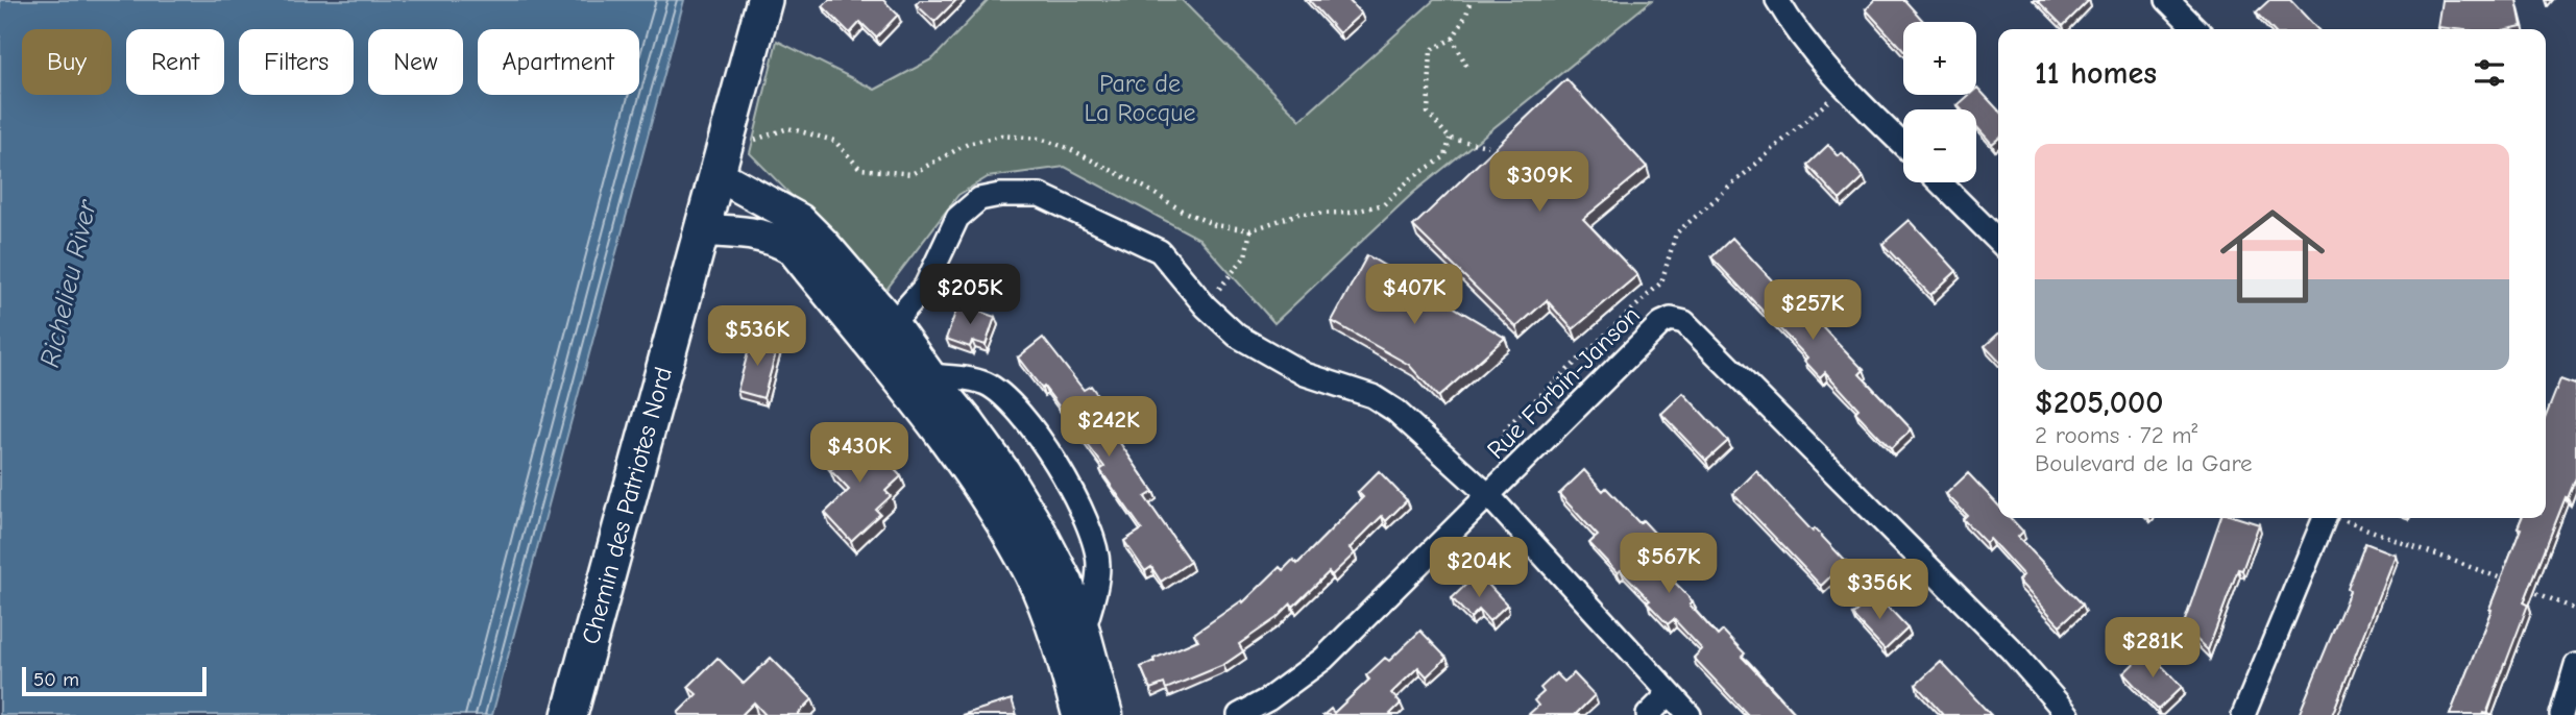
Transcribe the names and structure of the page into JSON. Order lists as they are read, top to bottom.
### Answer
{
  "streets": {
    "main road": ["Chemin des Patriotes Nord"],
    "street": ["Rue Forbin-Janson"]
  },
  "water": ["Richelieu River"],
  "parks": ["Parc de La Rocque"],
  "scale_bar": "50 m",
  "page": {
    "map_buttons": ["+", "−"],
    "chip": [
      "Buy",
      "Rent",
      "Filters",
      "New",
      "Apartment"
    ],
    "heading": "11 homes",
    "list": [
      {
        "name": "$205,000",
        "note": "2 rooms · 72 m² · Boulevard de la Gare"
      }
    ],
    "price": [
      "$309K",
      "$205K",
      "$407K",
      "$257K",
      "$536K",
      "$242K",
      "$430K",
      "$567K",
      "$204K",
      "$356K",
      "$281K"
    ],
    "scale": "50 m"
  }
}
